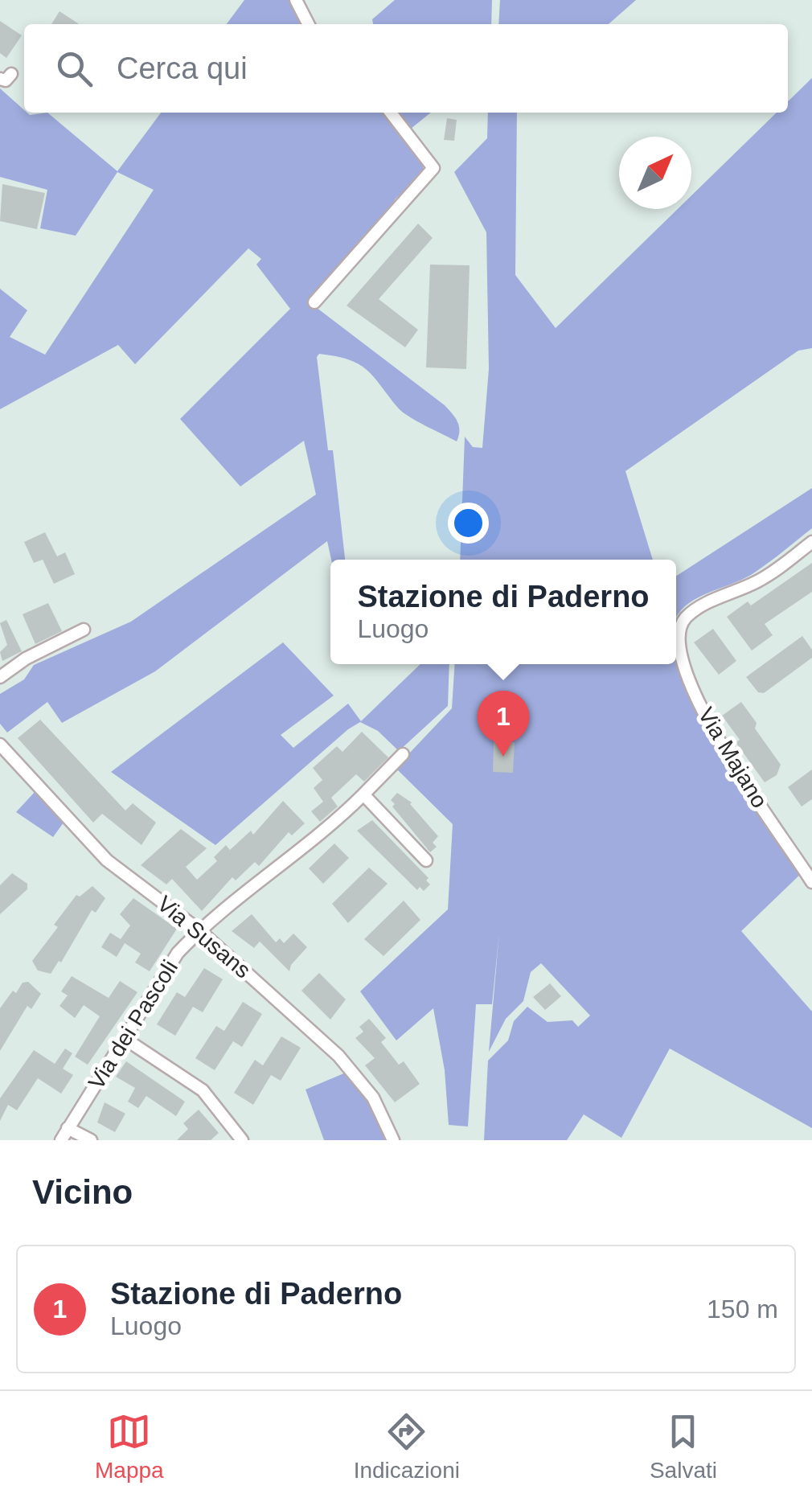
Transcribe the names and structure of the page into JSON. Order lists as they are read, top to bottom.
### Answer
{
  "streets": {
    "street": ["Via Majano", "Via Susans", "Via dei Pascoli"]
  },
  "crossings": [
    ["Via Susans", "Via dei Pascoli"]
  ],
  "north": "top right",
  "page": {
    "search": "Cerca qui",
    "popup": ["Stazione di Paderno", "Luogo"],
    "pins": "1",
    "heading": "Vicino",
    "list": [
      {
        "mark": "1",
        "name": "Stazione di Paderno",
        "note": "Luogo",
        "value": "150 m"
      }
    ],
    "nav": ["Mappa", "Indicazioni", "Salvati"]
  }
}
